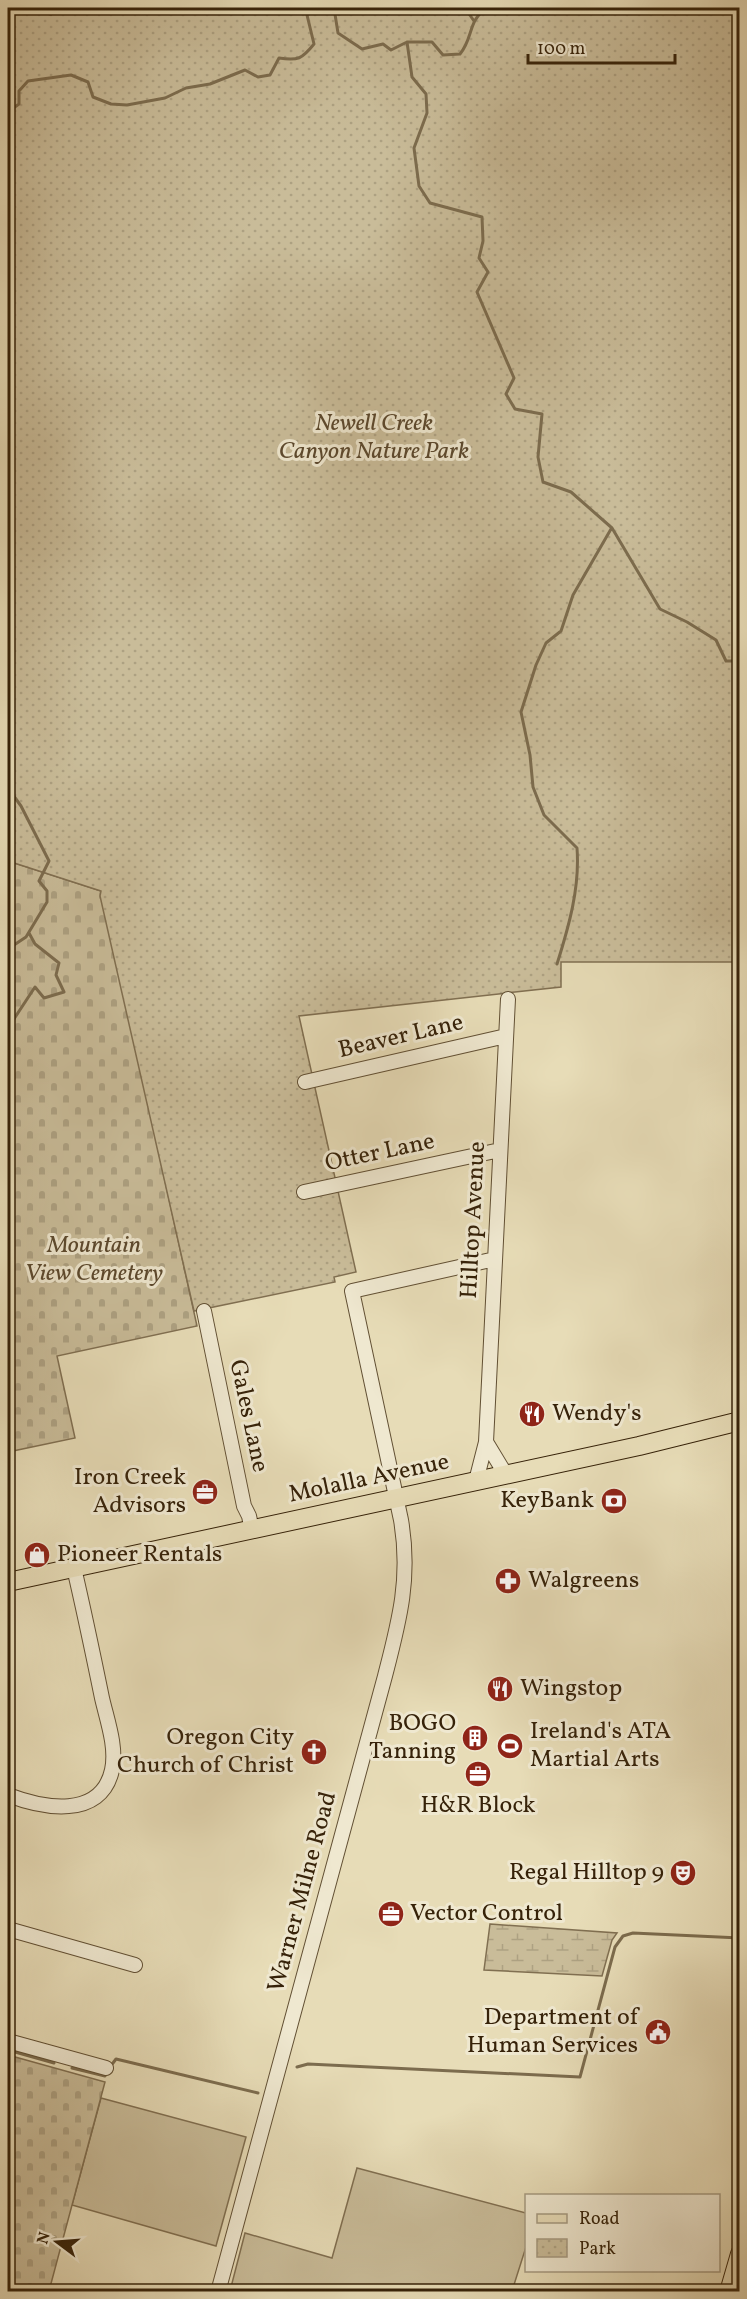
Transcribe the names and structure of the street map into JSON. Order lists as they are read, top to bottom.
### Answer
{
  "streets": {
    "main road": ["Molalla Avenue"],
    "street": [
      "Beaver Lane",
      "Otter Lane",
      "Hilltop Avenue",
      "Gales Lane",
      "Warner Milne Road"
    ]
  },
  "crossings": [
    ["Beaver Lane", "Hilltop Avenue"],
    ["Otter Lane", "Hilltop Avenue"],
    ["Hilltop Avenue", "Molalla Avenue"],
    ["Hilltop Avenue", "Warner Milne Road"],
    ["Gales Lane", "Molalla Avenue"],
    ["Molalla Avenue", "Warner Milne Road"]
  ],
  "parks": ["Newell Creek Canyon Nature Park", "Mountain View Cemetery"],
  "places": {
    "restaurant": ["Wendy's", "Wingstop"],
    "office": ["Iron Creek Advisors", "H&R Block", "Vector Control"],
    "bank": ["KeyBank"],
    "shop": ["Pioneer Rentals"],
    "pharmacy": ["Walgreens"],
    "building": ["BOGO Tanning"],
    "sports": ["Ireland's ATA Martial Arts"],
    "church": ["Oregon City Church of Christ"],
    "theatre": ["Regal Hilltop 9"],
    "public building": ["Department of Human Services"]
  },
  "legend": ["Road", "Park"],
  "scale_bar": "100 m",
  "north": "left"
}
